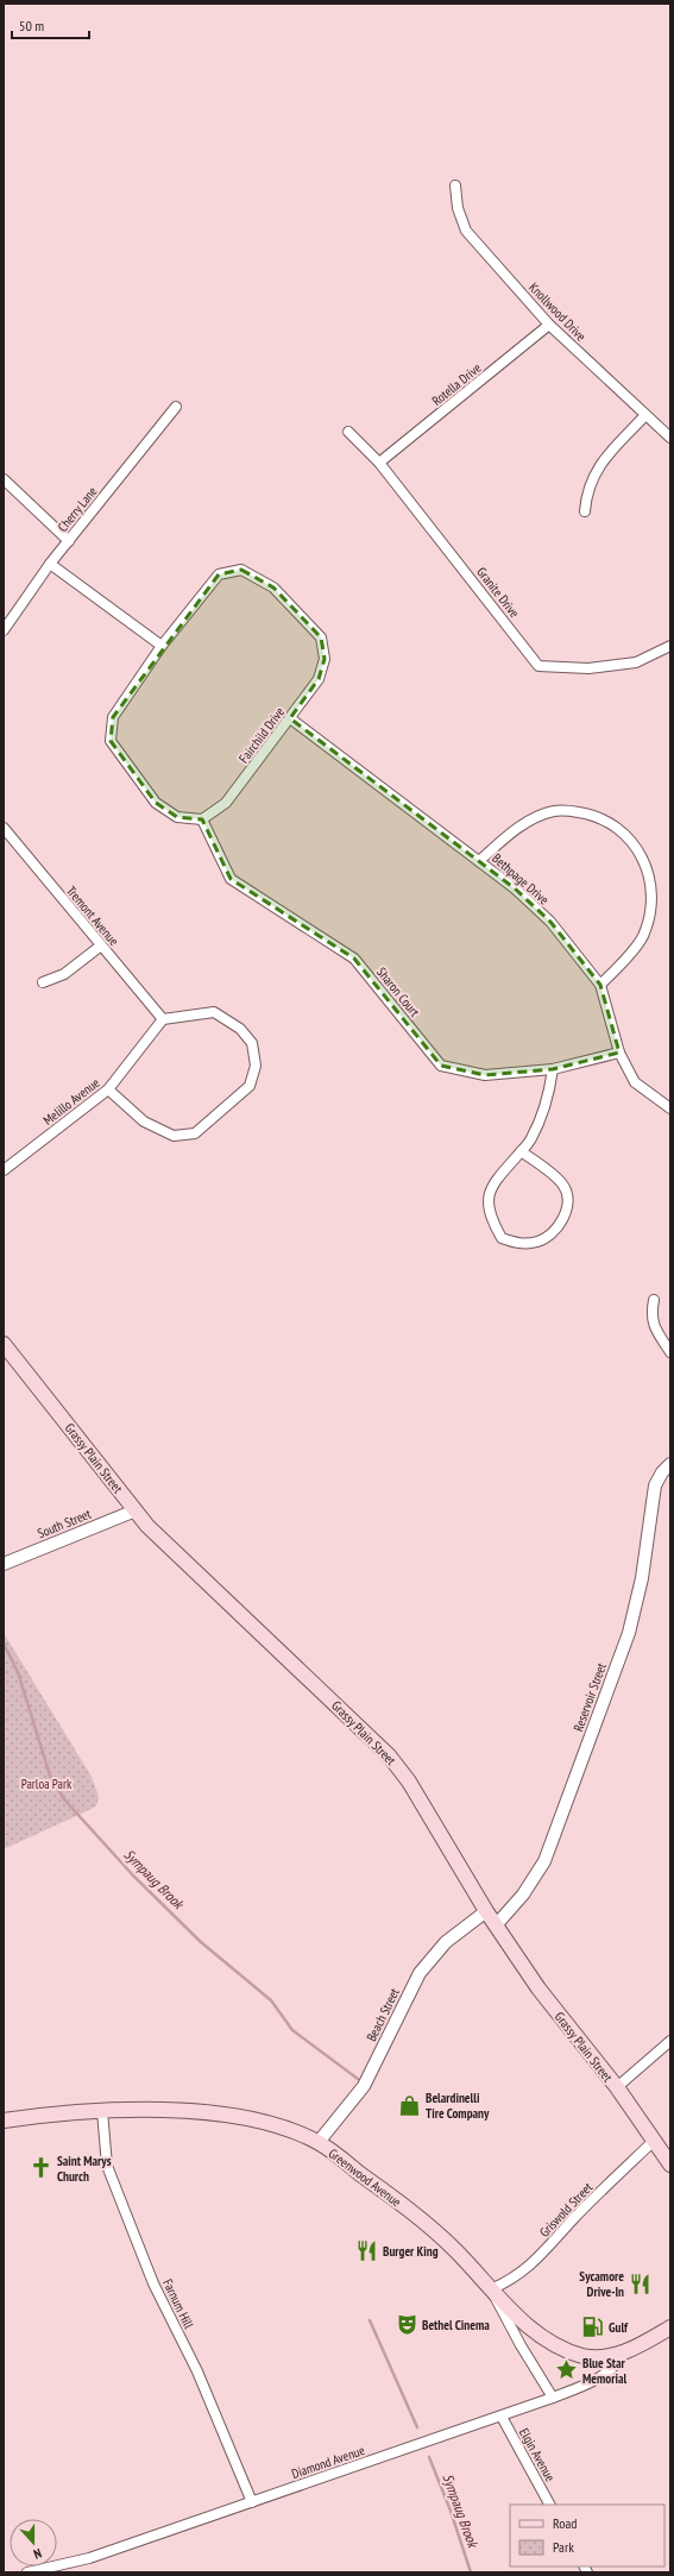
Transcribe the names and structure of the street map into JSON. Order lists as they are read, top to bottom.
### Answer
{
  "streets": {
    "main road": ["Grassy Plain Street", "Greenwood Avenue"],
    "street": [
      "Knollwood Drive",
      "Rotella Drive",
      "Cherry Lane",
      "Granite Drive",
      "Fairchild Drive",
      "Bethpage Drive",
      "Tremont Avenue",
      "Sharon Court",
      "Melillo Avenue",
      "South Street",
      "Reservoir Street",
      "Beach Street",
      "Griswold Street",
      "Farnum Hill",
      "Elgin Avenue",
      "Diamond Avenue"
    ]
  },
  "crossings": [
    ["Knollwood Drive", "Rotella Drive"],
    ["Rotella Drive", "Granite Drive"],
    ["Fairchild Drive", "Bethpage Drive"],
    ["Fairchild Drive", "Sharon Court"],
    ["Bethpage Drive", "Sharon Court"],
    ["Tremont Avenue", "Melillo Avenue"],
    ["Grassy Plain Street", "South Street"],
    ["Grassy Plain Street", "Reservoir Street"],
    ["Grassy Plain Street", "Beach Street"],
    ["Grassy Plain Street", "Griswold Street"],
    ["Beach Street", "Greenwood Avenue"],
    ["Greenwood Avenue", "Griswold Street"],
    ["Greenwood Avenue", "Farnum Hill"],
    ["Greenwood Avenue", "Diamond Avenue"],
    ["Farnum Hill", "Diamond Avenue"],
    ["Elgin Avenue", "Diamond Avenue"]
  ],
  "water": ["Sympaug Brook"],
  "parks": ["Parloa Park"],
  "places": {
    "shop": ["Belardinelli Tire Company"],
    "church": ["Saint Marys Church"],
    "restaurant": ["Burger King", "Sycamore Drive-In"],
    "theatre": ["Bethel Cinema"],
    "fuel station": ["Gulf"],
    "place": ["Blue Star Memorial"]
  },
  "legend": ["Road", "Park"],
  "scale_bar": "50 m",
  "north": "bottom"
}
